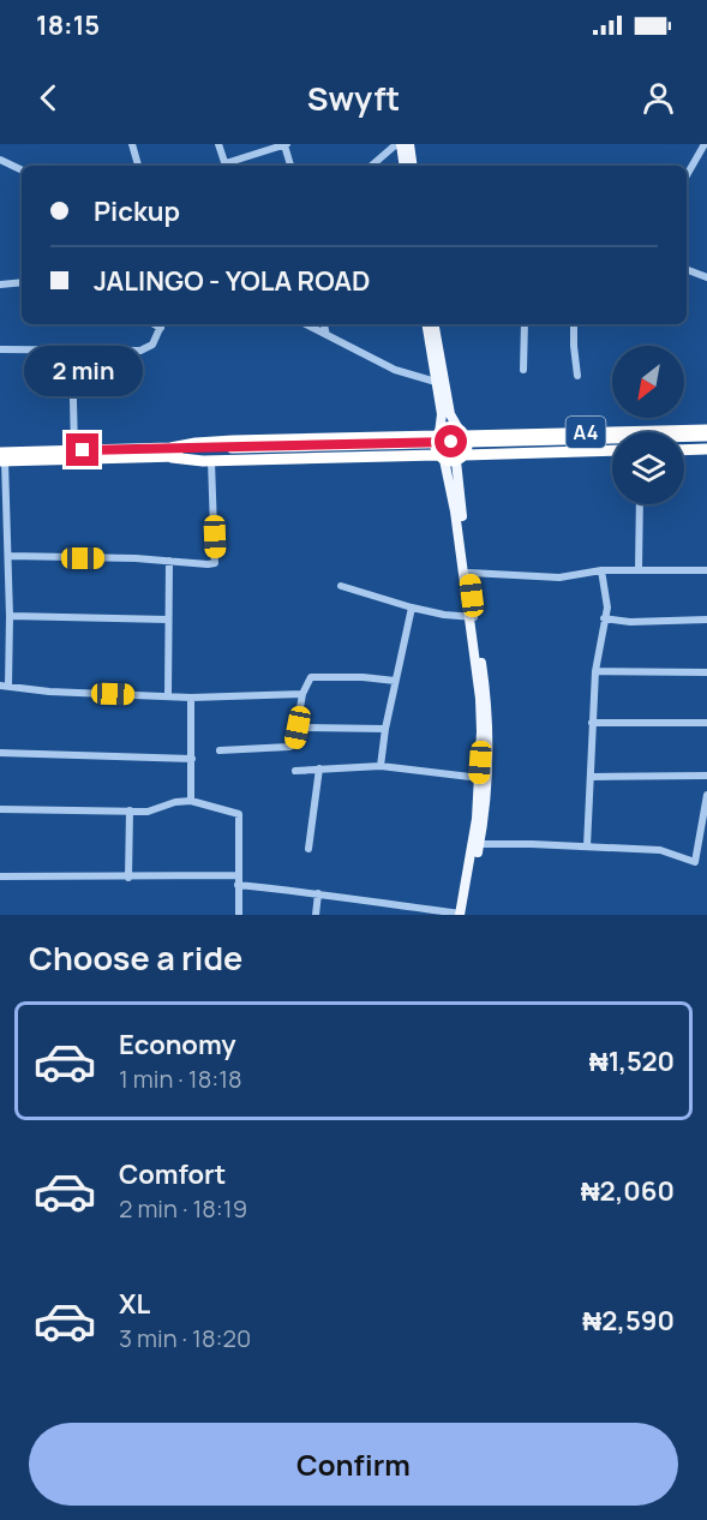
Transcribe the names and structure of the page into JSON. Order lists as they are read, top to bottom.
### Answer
{
  "streets": {
    "highway": ["A4"]
  },
  "north": "bottom left",
  "page": {
    "status": "18:15",
    "header": "Swyft",
    "banner": ["Pickup", "JALINGO - YOLA ROAD"],
    "bubble": "2 min",
    "heading": "Choose a ride",
    "list": [
      {
        "name": "Economy",
        "note": "1 min · 18:18",
        "value": "₦1,520"
      },
      {
        "name": "Comfort",
        "note": "2 min · 18:19",
        "value": "₦2,060"
      },
      {
        "name": "XL",
        "note": "3 min · 18:20",
        "value": "₦2,590"
      }
    ],
    "buttons": "Confirm"
  }
}
